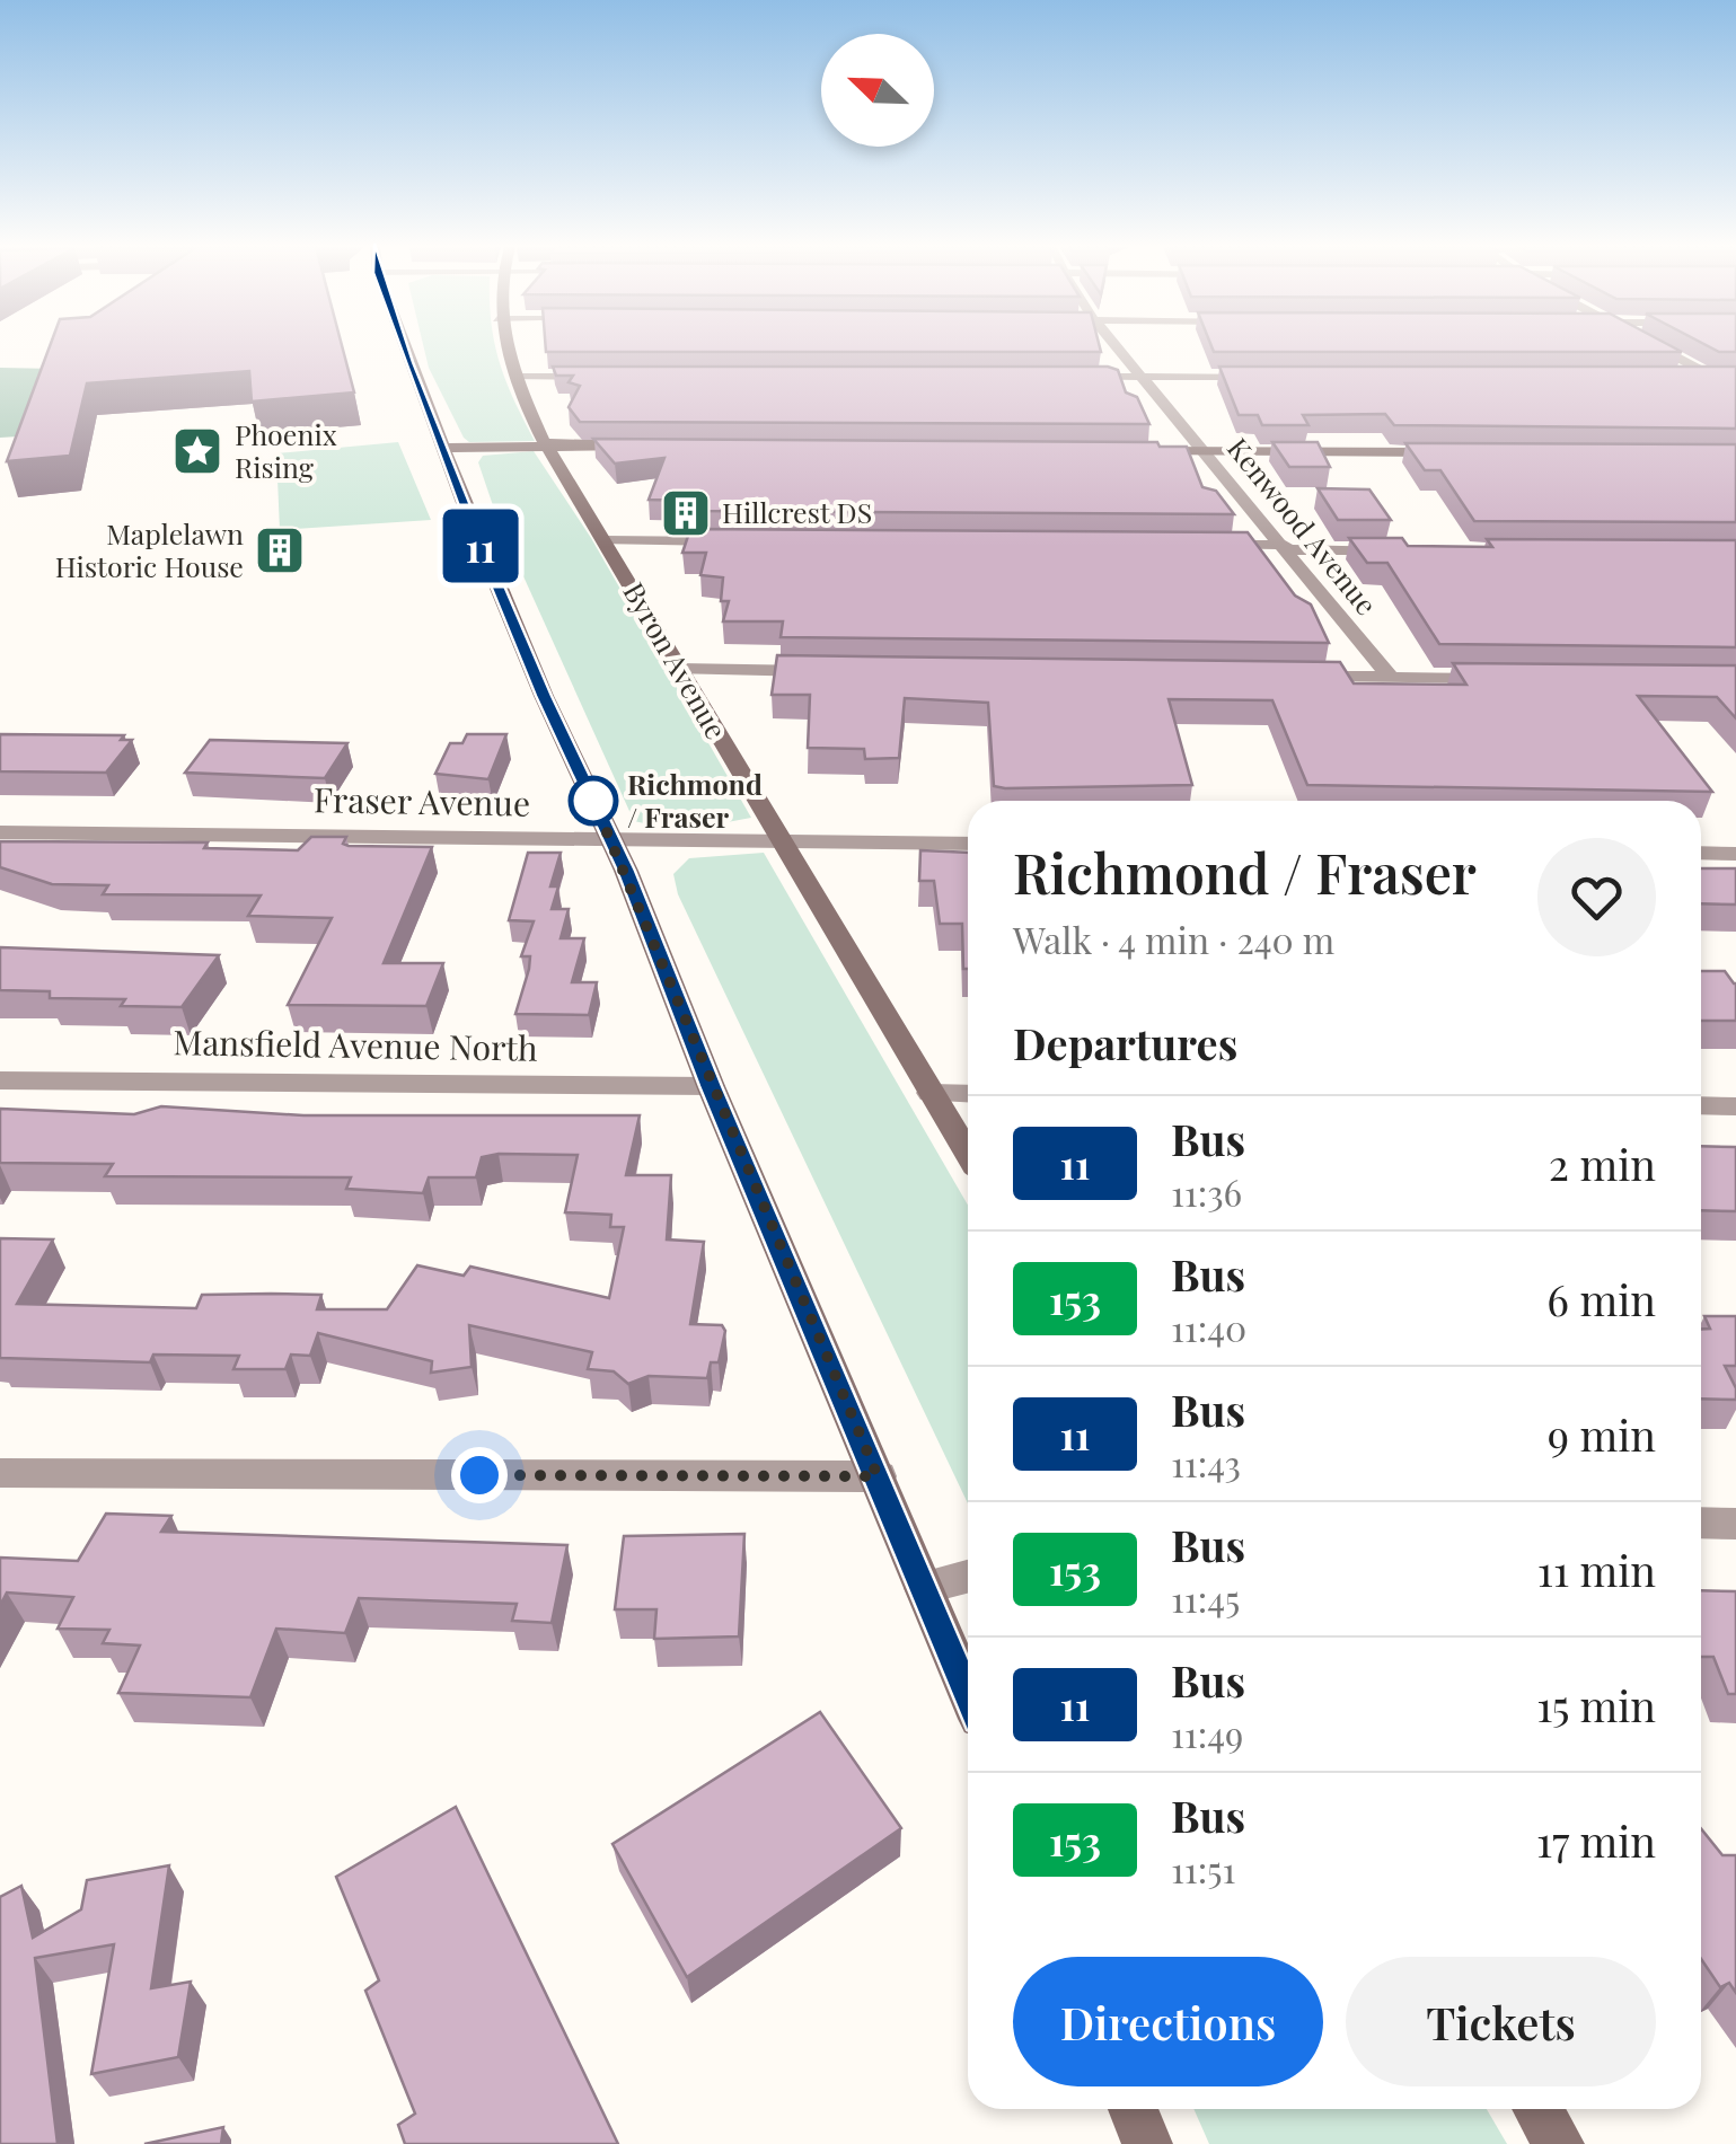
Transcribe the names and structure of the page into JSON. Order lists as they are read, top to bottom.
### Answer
{
  "streets": {
    "street": [
      "Kenwood Avenue",
      "Byron Avenue",
      "Fraser Avenue",
      "Mansfield Avenue North"
    ]
  },
  "crossings": [
    ["Byron Avenue", "Fraser Avenue"]
  ],
  "places": {
    "place": ["Phoenix Rising"],
    "building": ["Hillcrest DS", "Maplelawn Historic House"],
    "other": ["Richmond / Fraser"]
  },
  "lines": ["bus line 11"],
  "north": "top left",
  "page": {
    "on_map": "11",
    "heading": [
      ["Richmond / Fraser", "Walk · 4 min · 240 m"],
      "Departures"
    ],
    "list": [
      {
        "mark": "11",
        "name": "Bus",
        "note": "11:36",
        "value": "2 min"
      },
      {
        "mark": "153",
        "name": "Bus",
        "note": "11:40",
        "value": "6 min"
      },
      {
        "mark": "11",
        "name": "Bus",
        "note": "11:43",
        "value": "9 min"
      },
      {
        "mark": "153",
        "name": "Bus",
        "note": "11:45",
        "value": "11 min"
      },
      {
        "mark": "11",
        "name": "Bus",
        "note": "11:49",
        "value": "15 min"
      },
      {
        "mark": "153",
        "name": "Bus",
        "note": "11:51",
        "value": "17 min"
      }
    ],
    "buttons": ["Directions", "Tickets"]
  }
}
